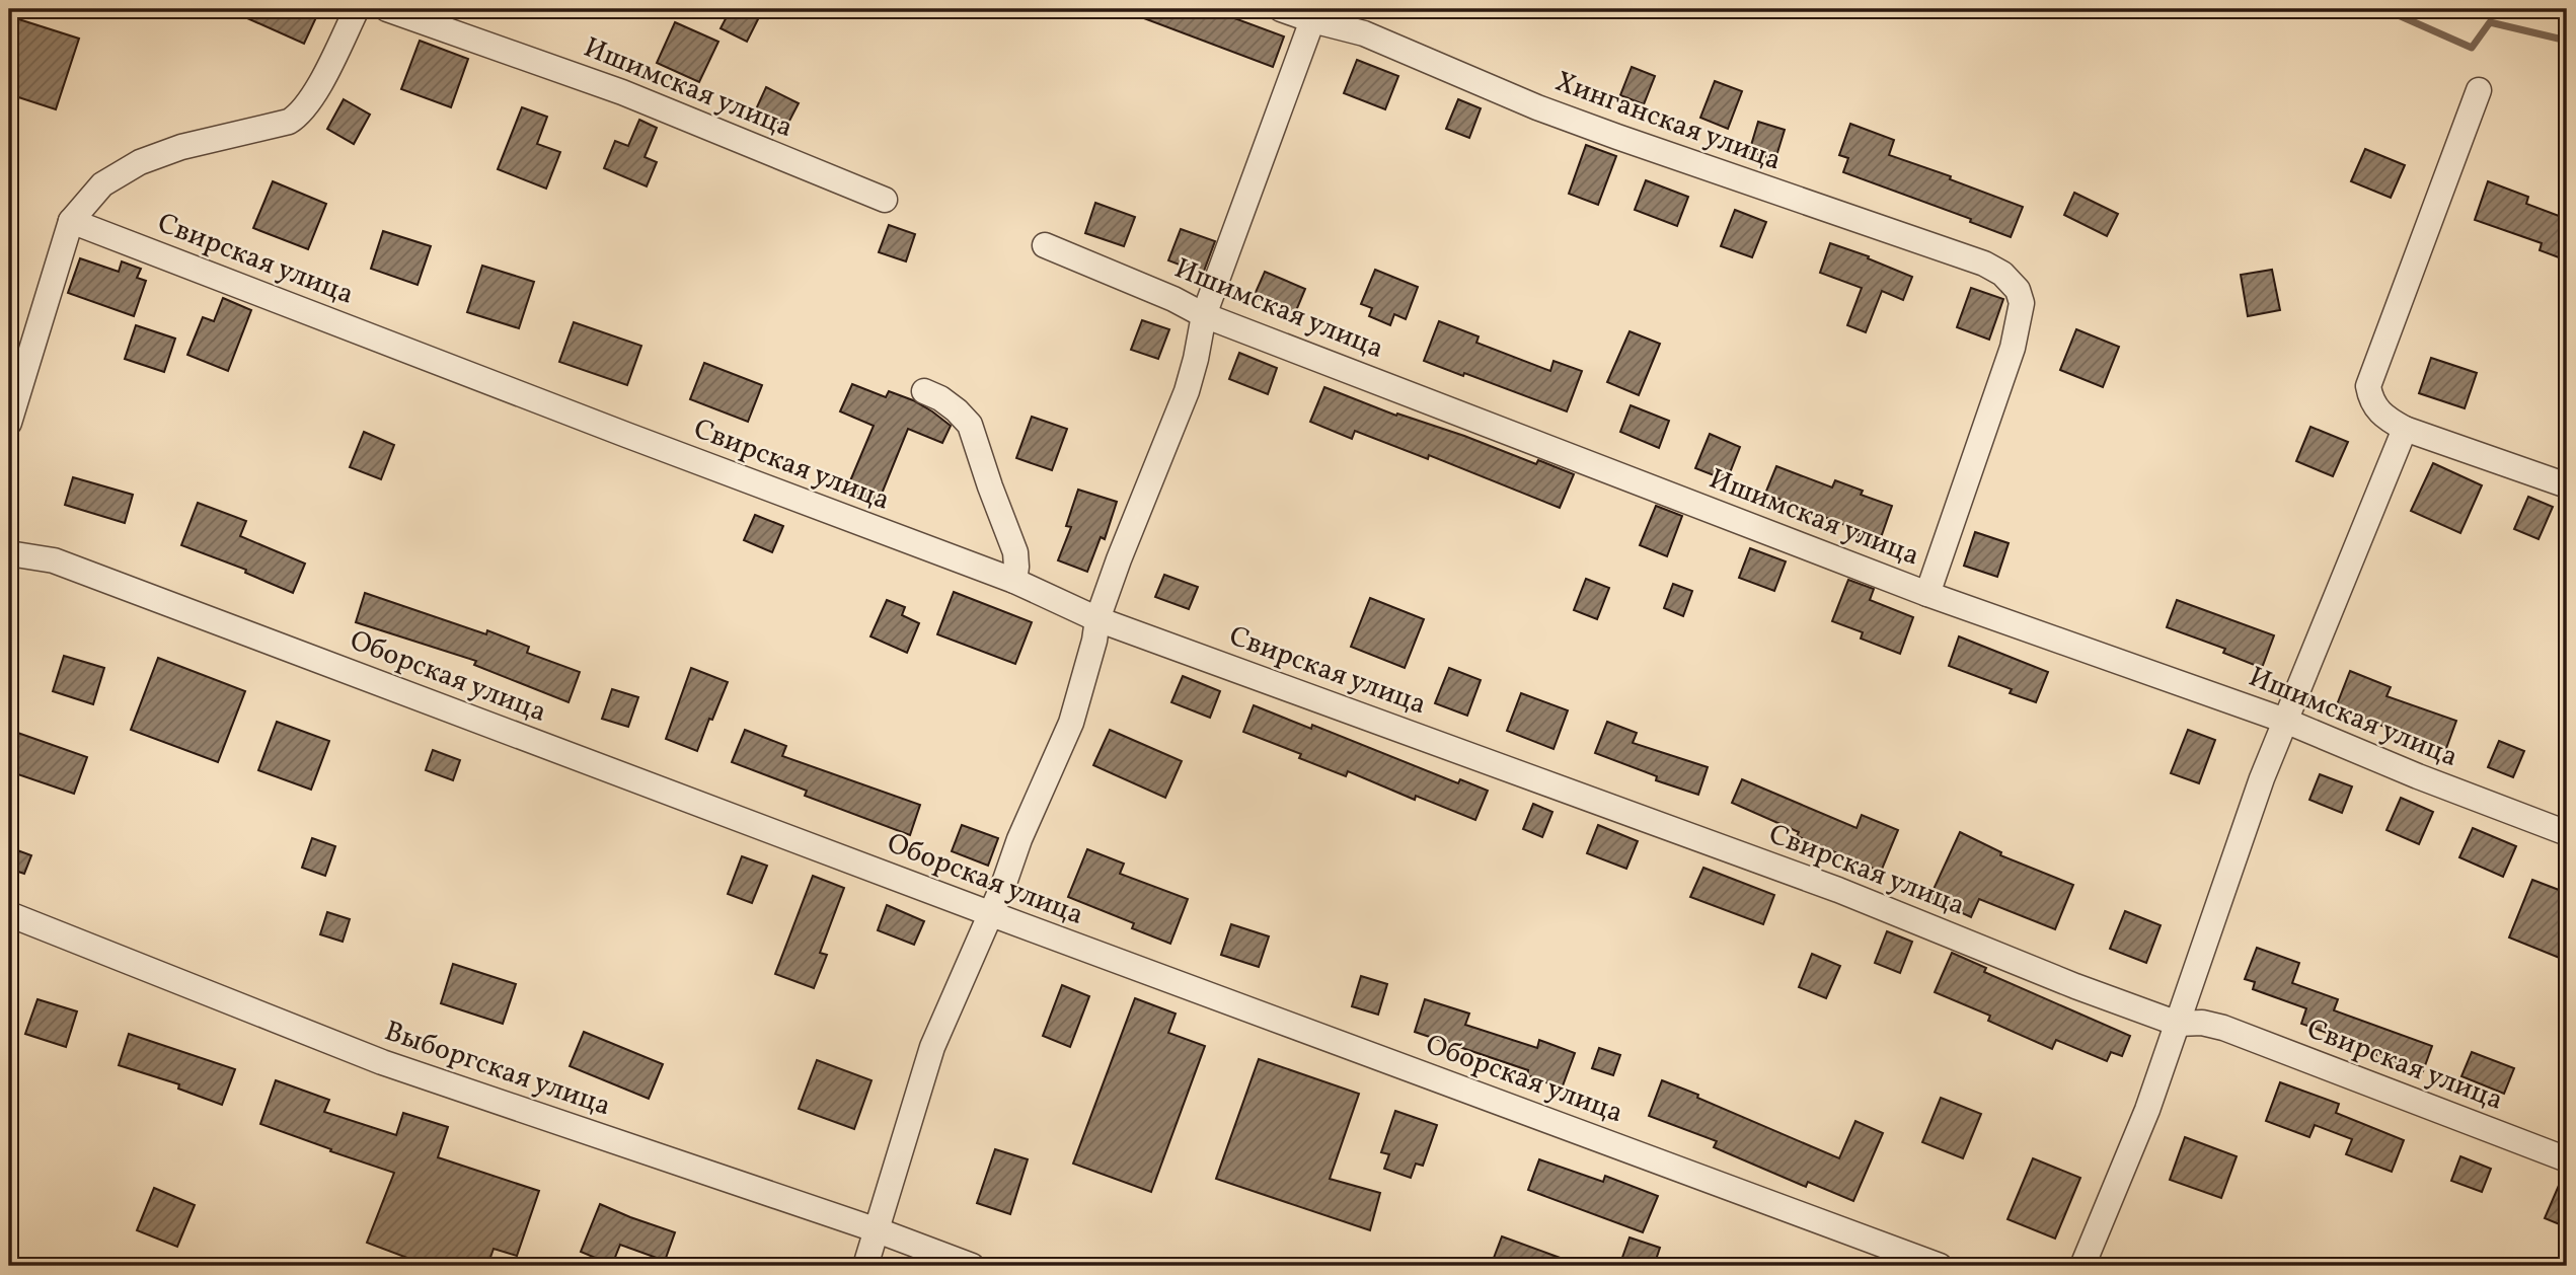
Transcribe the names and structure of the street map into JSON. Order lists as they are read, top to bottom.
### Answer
{
  "streets": {
    "street": [
      "Ишимская улица",
      "Хинганская улица",
      "Свирская улица",
      "Оборская улица",
      "Выборгская улица"
    ]
  },
  "crossings": [
    ["Ишимская улица", "Хинганская улица"]
  ]
}
